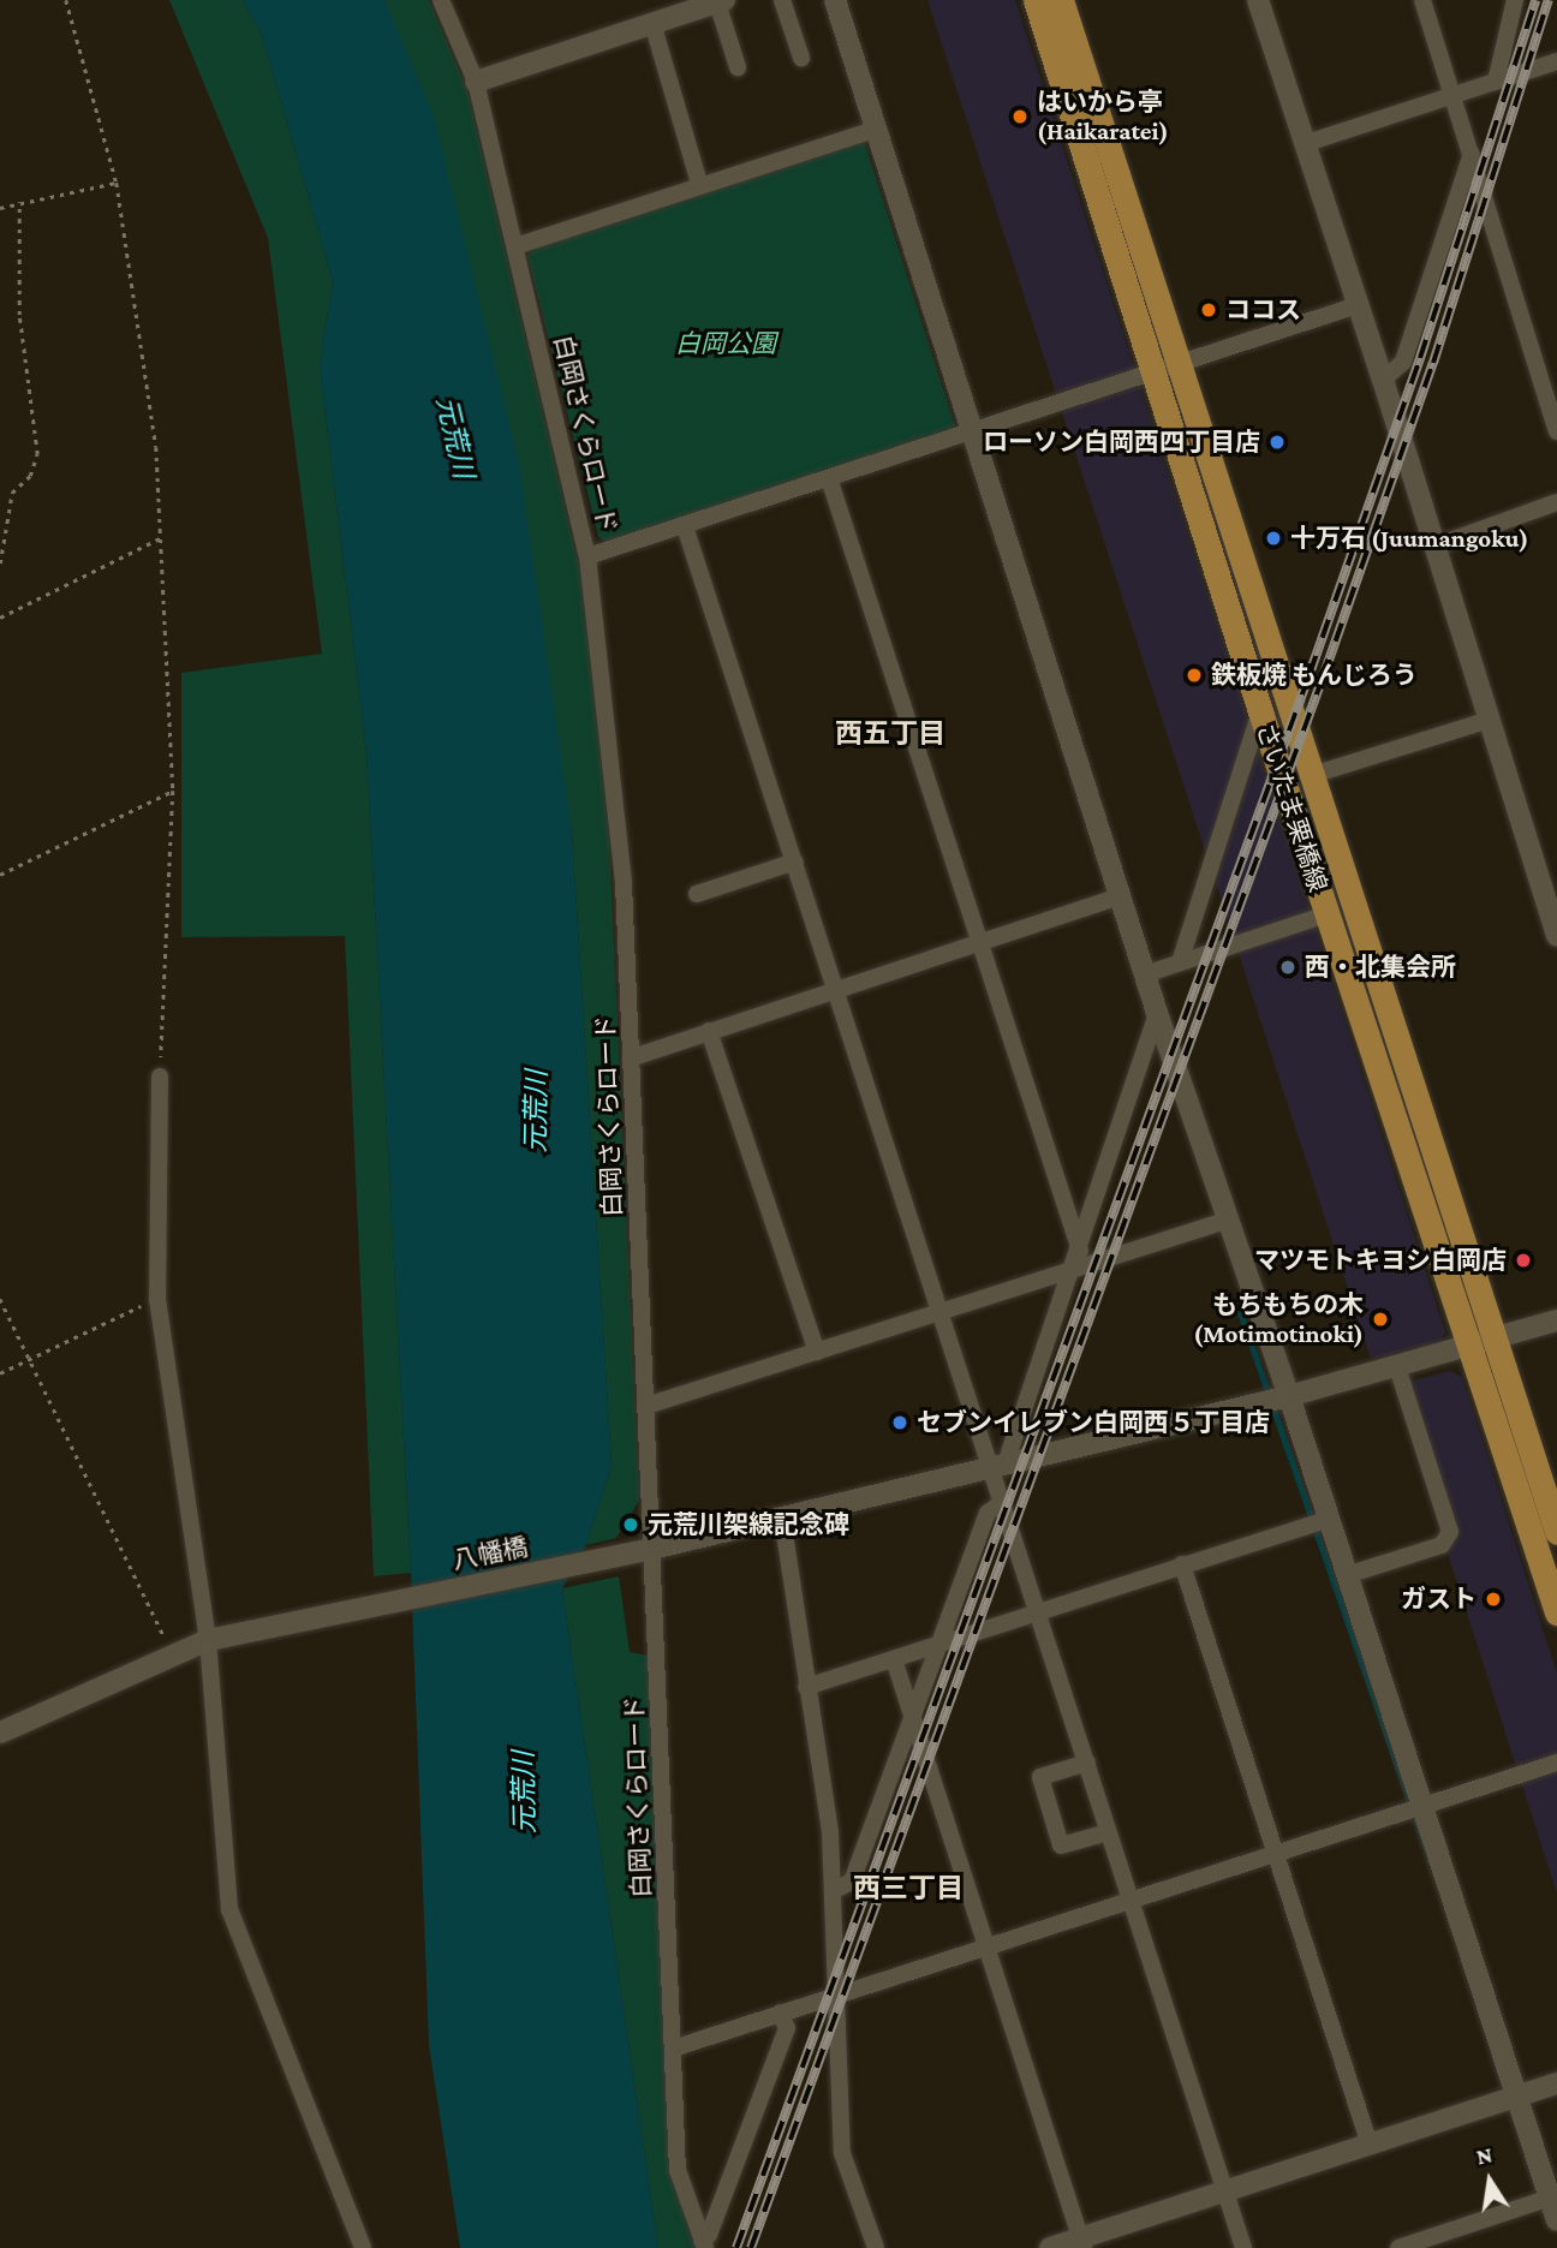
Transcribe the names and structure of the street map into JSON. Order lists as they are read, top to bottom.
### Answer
{
  "streets": {
    "main road": ["さいたま栗橋線"],
    "street": ["白岡さくらロード", "八幡橋"]
  },
  "crossings": [
    ["白岡さくらロード", "八幡橋"],
    ["さいたま栗橋線", "八幡橋"]
  ],
  "districts": ["西五丁目", "西三丁目"],
  "water": ["元荒川"],
  "parks": ["白岡公園"],
  "places": [
    "はいから亭 (Haikaratei)",
    "ココス",
    "ローソン白岡西四丁目店",
    "十万石 (Juumangoku)",
    "鉄板焼 もんじろう",
    "西・北集会所",
    "マツモトキヨシ白岡店",
    "もちもちの木 (Motimotinoki)",
    "セブンイレブン白岡西５丁目店",
    "元荒川架線記念碑",
    "ガスト"
  ],
  "north": "top"
}
